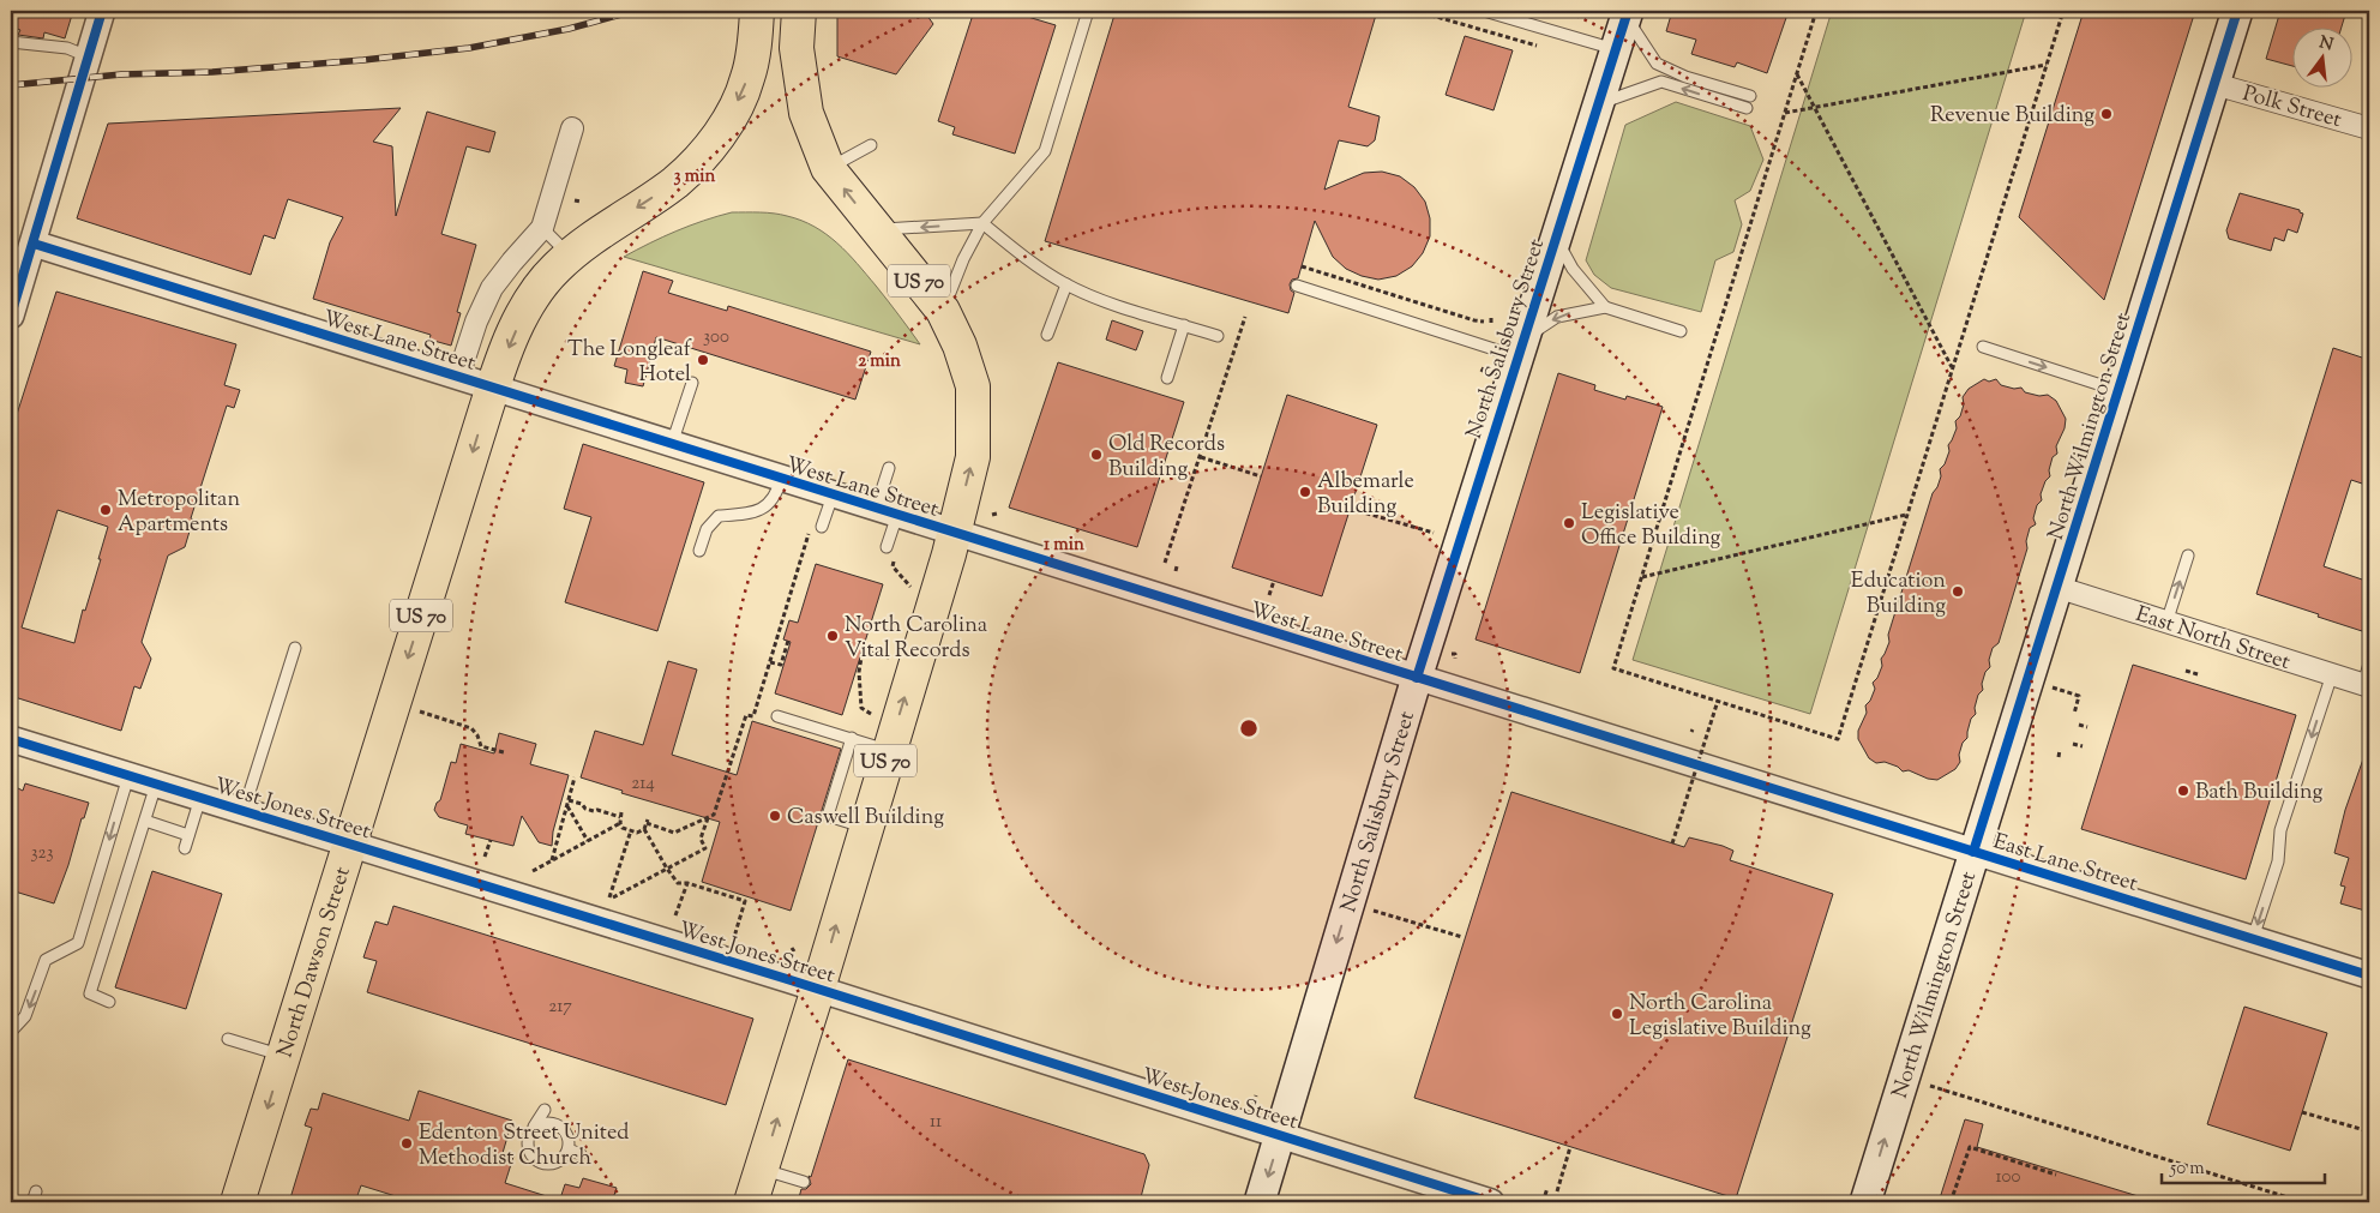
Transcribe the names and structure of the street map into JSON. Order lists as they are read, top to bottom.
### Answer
{
  "streets": {
    "main road": [
      "US 70",
      "North Salisbury Street",
      "North Wilmington Street",
      "North Dawson Street"
    ],
    "street": [
      "Polk Street",
      "West Lane Street",
      "East North Street",
      "West Jones Street",
      "East Lane Street"
    ]
  },
  "crossings": [
    ["Polk Street", "North Wilmington Street"],
    ["US 70", "West Lane Street"],
    ["US 70", "West Jones Street"],
    ["North Salisbury Street", "West Lane Street"],
    ["North Salisbury Street", "West Jones Street"],
    ["West Lane Street", "East Lane Street"],
    ["West Lane Street", "North Dawson Street"],
    ["North Wilmington Street", "East North Street"],
    ["North Wilmington Street", "East Lane Street"],
    ["West Jones Street", "North Dawson Street"]
  ],
  "one_way": ["North Salisbury Street", "North Dawson Street"],
  "places": [
    "Revenue Building",
    "The Longleaf Hotel",
    "Old Records Building",
    "Albemarle Building",
    "Metropolitan Apartments",
    "Legislative Office Building",
    "Education Building",
    "North Carolina Vital Records",
    "Bath Building",
    "Caswell Building",
    "North Carolina Legislative Building",
    "Edenton Street United Methodist Church"
  ],
  "house_numbers": [
    "300",
    "214",
    "323",
    "217",
    "11",
    "100"
  ],
  "scale_bar": "50 m",
  "north": "top",
  "rings": ["3 min", "2 min", "1 min"]
}
